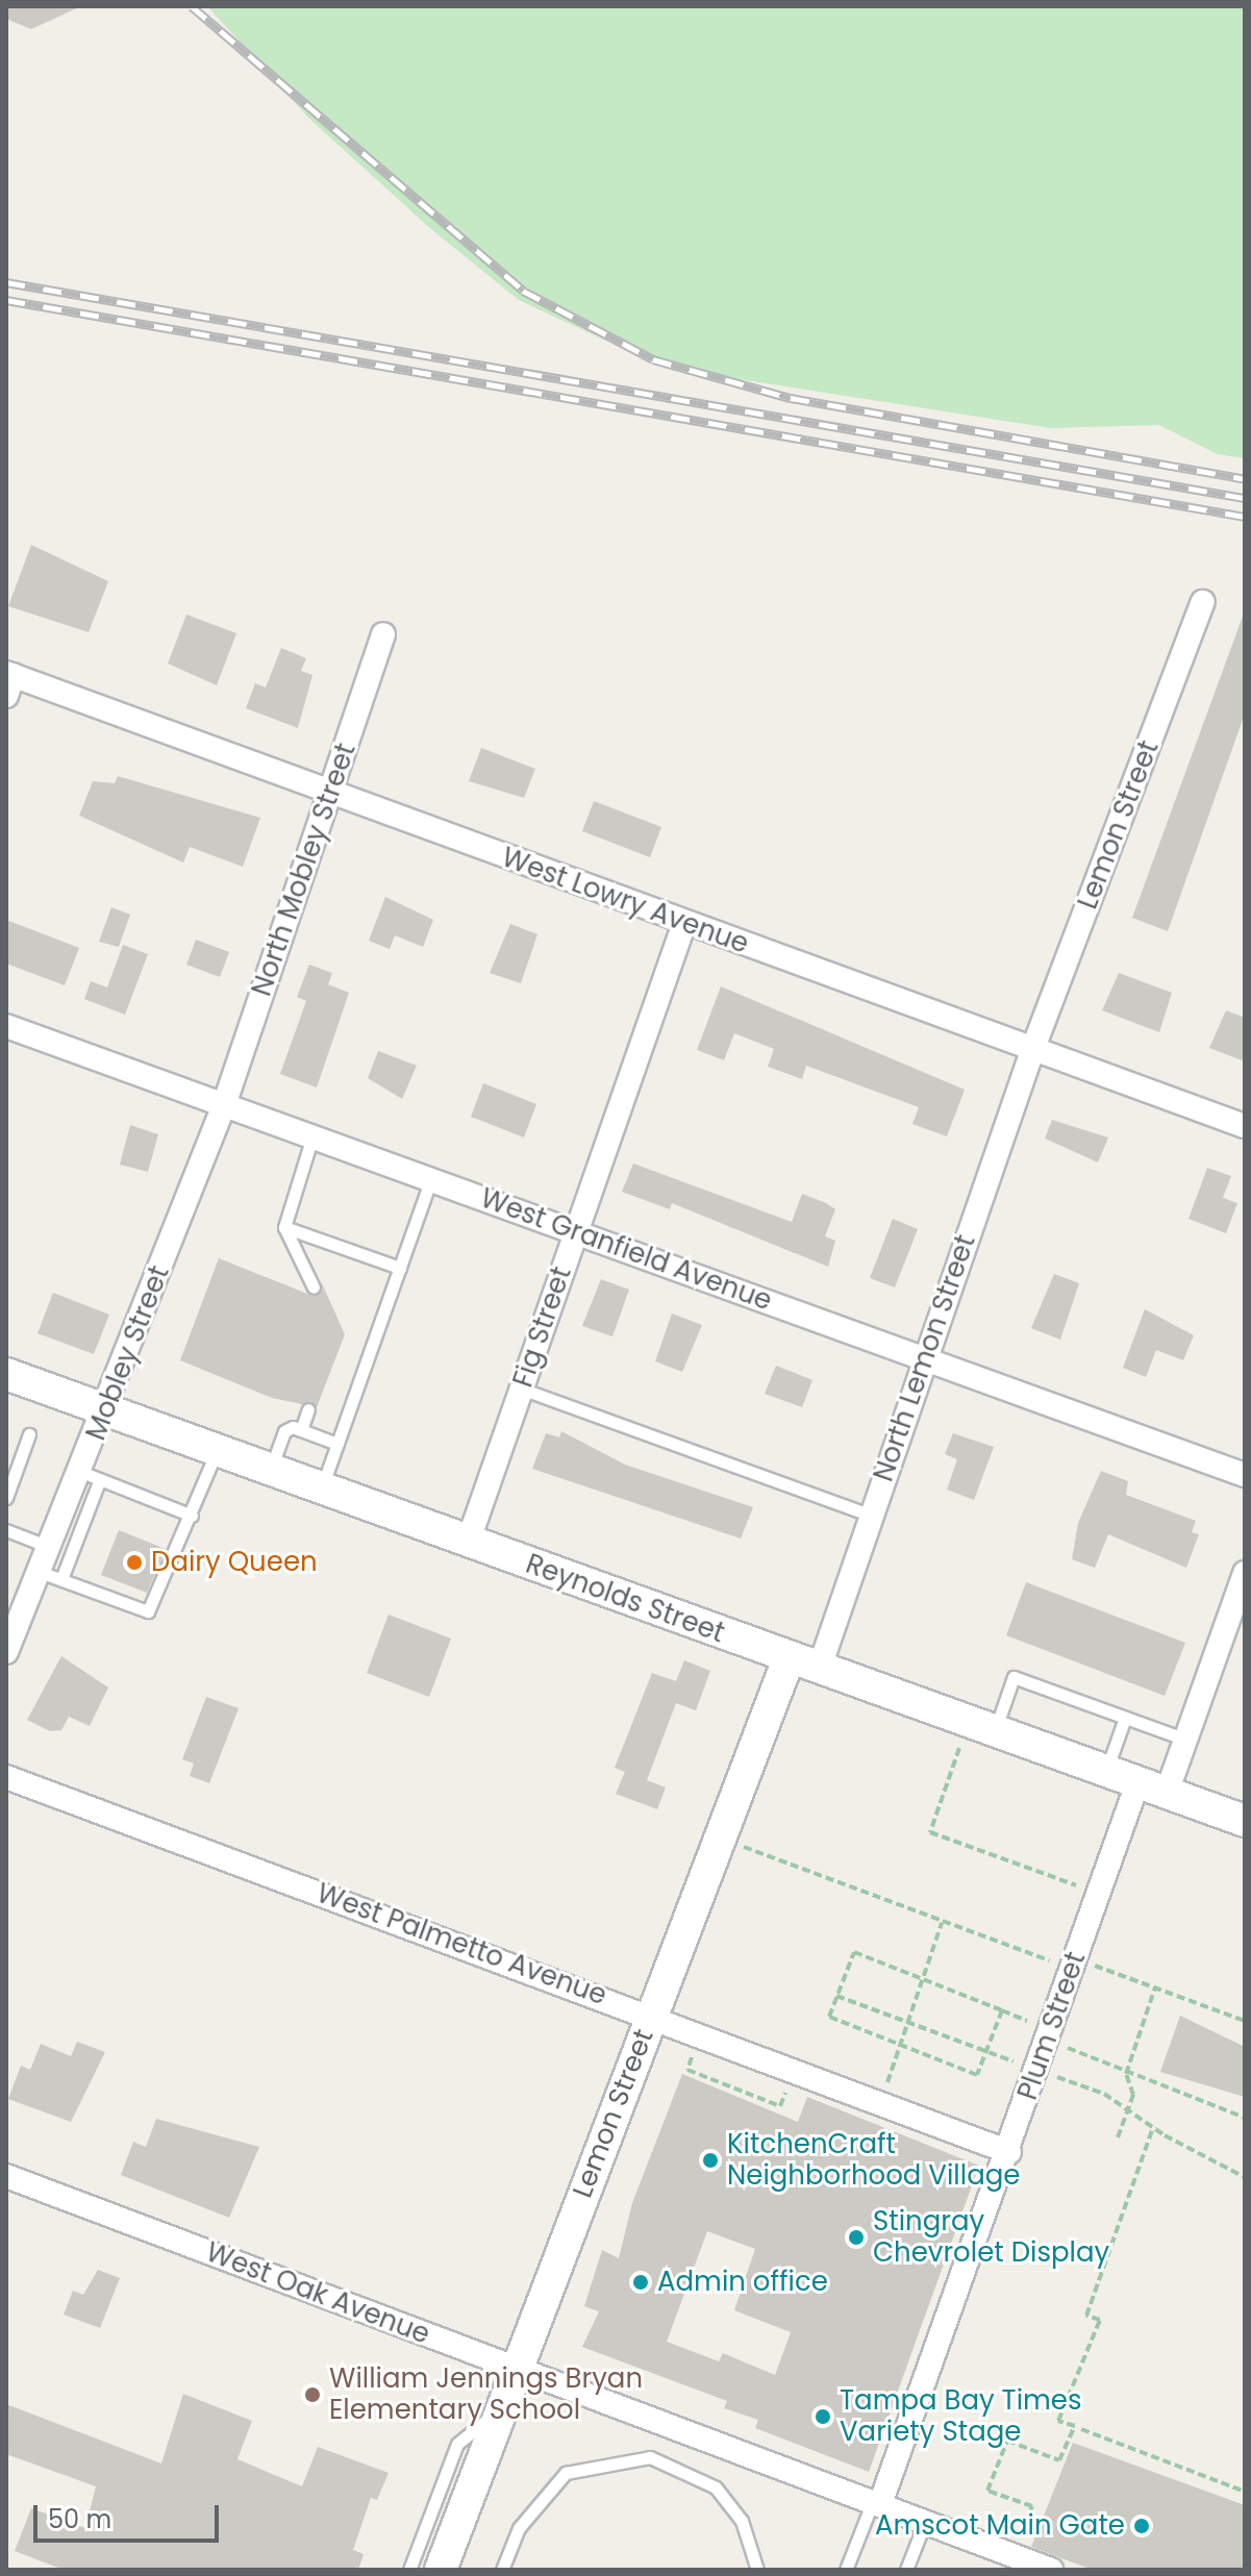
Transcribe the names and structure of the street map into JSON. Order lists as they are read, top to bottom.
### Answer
{
  "streets": {
    "main road": ["Lemon Street", "Reynolds Street"],
    "street": [
      "North Mobley Street",
      "West Lowry Avenue",
      "West Granfield Avenue",
      "Fig Street",
      "Mobley Street",
      "North Lemon Street",
      "West Palmetto Avenue",
      "Plum Street",
      "West Oak Avenue"
    ]
  },
  "crossings": [
    ["Lemon Street", "West Lowry Avenue"],
    ["Lemon Street", "North Lemon Street"],
    ["Lemon Street", "Reynolds Street"],
    ["Lemon Street", "West Palmetto Avenue"],
    ["Lemon Street", "West Oak Avenue"],
    ["North Mobley Street", "West Lowry Avenue"],
    ["North Mobley Street", "West Granfield Avenue"],
    ["North Mobley Street", "Mobley Street"],
    ["West Lowry Avenue", "Fig Street"],
    ["West Lowry Avenue", "North Lemon Street"],
    ["West Granfield Avenue", "Fig Street"],
    ["West Granfield Avenue", "Mobley Street"],
    ["West Granfield Avenue", "North Lemon Street"],
    ["Fig Street", "Reynolds Street"],
    ["Mobley Street", "Reynolds Street"],
    ["North Lemon Street", "Reynolds Street"],
    ["Reynolds Street", "Plum Street"],
    ["West Palmetto Avenue", "Plum Street"],
    ["Plum Street", "West Oak Avenue"]
  ],
  "places": [
    "Dairy Queen",
    "KitchenCraft Neighborhood Village",
    "Stingray Chevrolet Display",
    "Admin office",
    "William Jennings Bryan Elementary School",
    "Tampa Bay Times Variety Stage",
    "Amscot Main Gate"
  ],
  "scale_bar": "50 m"
}
